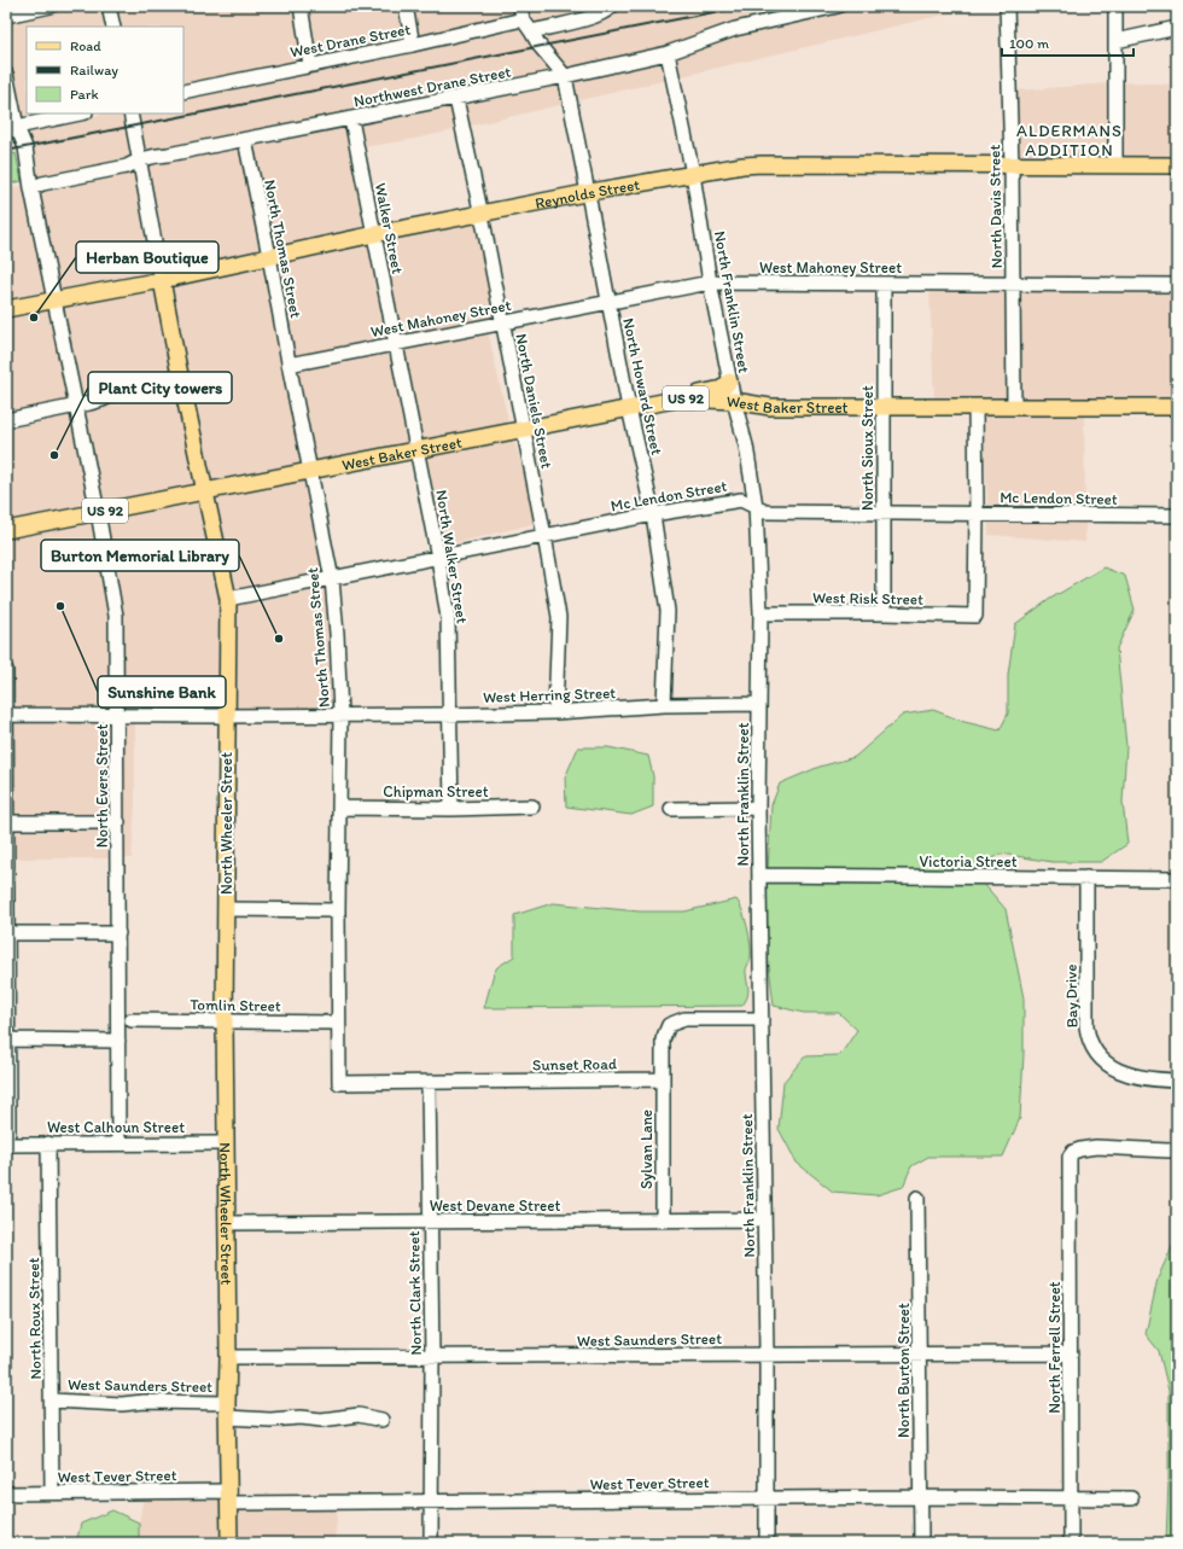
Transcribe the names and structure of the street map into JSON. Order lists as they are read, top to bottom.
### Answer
{
  "streets": {
    "main road": [
      "Reynolds Street",
      "US 92",
      "West Baker Street",
      "North Wheeler Street"
    ],
    "street": [
      "West Drane Street",
      "Northwest Drane Street",
      "North Davis Street",
      "Walker Street",
      "North Thomas Street",
      "West Mahoney Street",
      "North Franklin Street",
      "North Howard Street",
      "North Daniels Street",
      "North Sioux Street",
      "Mc Lendon Street",
      "North Walker Street",
      "West Risk Street",
      "West Herring Street",
      "North Evers Street",
      "Chipman Street",
      "Victoria Street",
      "Bay Drive",
      "Tomlin Street",
      "Sunset Road",
      "West Calhoun Street",
      "Sylvan Lane",
      "West Devane Street",
      "North Clark Street",
      "North Roux Street",
      "West Saunders Street",
      "North Ferrell Street",
      "North Burton Street",
      "West Tever Street"
    ]
  },
  "crossings": [
    ["Northwest Drane Street", "Walker Street"],
    ["Northwest Drane Street", "North Thomas Street"],
    ["Northwest Drane Street", "North Franklin Street"],
    ["Northwest Drane Street", "North Howard Street"],
    ["Northwest Drane Street", "North Daniels Street"],
    ["Northwest Drane Street", "North Evers Street"],
    ["Northwest Drane Street", "North Wheeler Street"],
    ["Reynolds Street", "North Davis Street"],
    ["Reynolds Street", "Walker Street"],
    ["Reynolds Street", "North Thomas Street"],
    ["Reynolds Street", "North Franklin Street"],
    ["Reynolds Street", "North Howard Street"],
    ["Reynolds Street", "North Daniels Street"],
    ["Reynolds Street", "North Evers Street"],
    ["Reynolds Street", "North Wheeler Street"],
    ["North Davis Street", "West Mahoney Street"],
    ["North Davis Street", "West Baker Street"],
    ["Walker Street", "West Mahoney Street"],
    ["Walker Street", "North Walker Street"],
    ["North Thomas Street", "West Mahoney Street"],
    ["North Thomas Street", "West Baker Street"],
    ["North Thomas Street", "Mc Lendon Street"],
    ["North Thomas Street", "West Herring Street"],
    ["North Thomas Street", "Chipman Street"],
    ["North Thomas Street", "Tomlin Street"],
    ["North Thomas Street", "Sunset Road"],
    ["West Mahoney Street", "North Franklin Street"],
    ["West Mahoney Street", "North Howard Street"],
    ["West Mahoney Street", "North Daniels Street"],
    ["West Mahoney Street", "North Sioux Street"],
    ["West Mahoney Street", "North Walker Street"],
    ["North Franklin Street", "US 92"],
    ["North Franklin Street", "West Baker Street"],
    ["North Franklin Street", "Mc Lendon Street"],
    ["North Franklin Street", "West Risk Street"],
    ["North Franklin Street", "West Herring Street"],
    ["North Franklin Street", "Victoria Street"],
    ["North Franklin Street", "West Devane Street"],
    ["North Franklin Street", "West Saunders Street"],
    ["North Franklin Street", "West Tever Street"],
    ["North Howard Street", "West Baker Street"],
    ["North Howard Street", "Mc Lendon Street"],
    ["North Howard Street", "West Herring Street"],
    ["US 92", "West Baker Street"],
    ["US 92", "North Evers Street"],
    ["US 92", "North Wheeler Street"],
    ["North Daniels Street", "West Baker Street"],
    ["North Daniels Street", "Mc Lendon Street"],
    ["North Daniels Street", "West Herring Street"],
    ["West Baker Street", "North Sioux Street"],
    ["West Baker Street", "North Walker Street"],
    ["West Baker Street", "North Wheeler Street"],
    ["North Sioux Street", "Mc Lendon Street"],
    ["North Sioux Street", "West Risk Street"],
    ["Mc Lendon Street", "North Walker Street"],
    ["Mc Lendon Street", "West Risk Street"],
    ["Mc Lendon Street", "North Wheeler Street"],
    ["North Walker Street", "West Herring Street"],
    ["North Walker Street", "Chipman Street"],
    ["West Herring Street", "North Evers Street"],
    ["West Herring Street", "North Wheeler Street"],
    ["North Evers Street", "West Calhoun Street"],
    ["North Wheeler Street", "Tomlin Street"],
    ["North Wheeler Street", "West Calhoun Street"],
    ["North Wheeler Street", "West Devane Street"],
    ["North Wheeler Street", "West Saunders Street"],
    ["North Wheeler Street", "West Tever Street"],
    ["Victoria Street", "Bay Drive"],
    ["Sunset Road", "Sylvan Lane"],
    ["Sunset Road", "North Clark Street"],
    ["West Calhoun Street", "North Roux Street"],
    ["Sylvan Lane", "West Devane Street"],
    ["West Devane Street", "North Clark Street"],
    ["North Clark Street", "West Saunders Street"],
    ["North Clark Street", "West Tever Street"],
    ["North Roux Street", "West Saunders Street"],
    ["North Roux Street", "West Tever Street"],
    ["West Saunders Street", "North Ferrell Street"],
    ["West Saunders Street", "North Burton Street"],
    ["North Ferrell Street", "West Tever Street"],
    ["North Burton Street", "West Tever Street"]
  ],
  "districts": ["ALDERMANS ADDITION"],
  "places": [
    "Herban Boutique",
    "Plant City towers",
    "Sunshine Bank",
    "Burton Memorial Library"
  ],
  "legend": ["Road", "Railway", "Park"],
  "scale_bar": "100 m"
}
